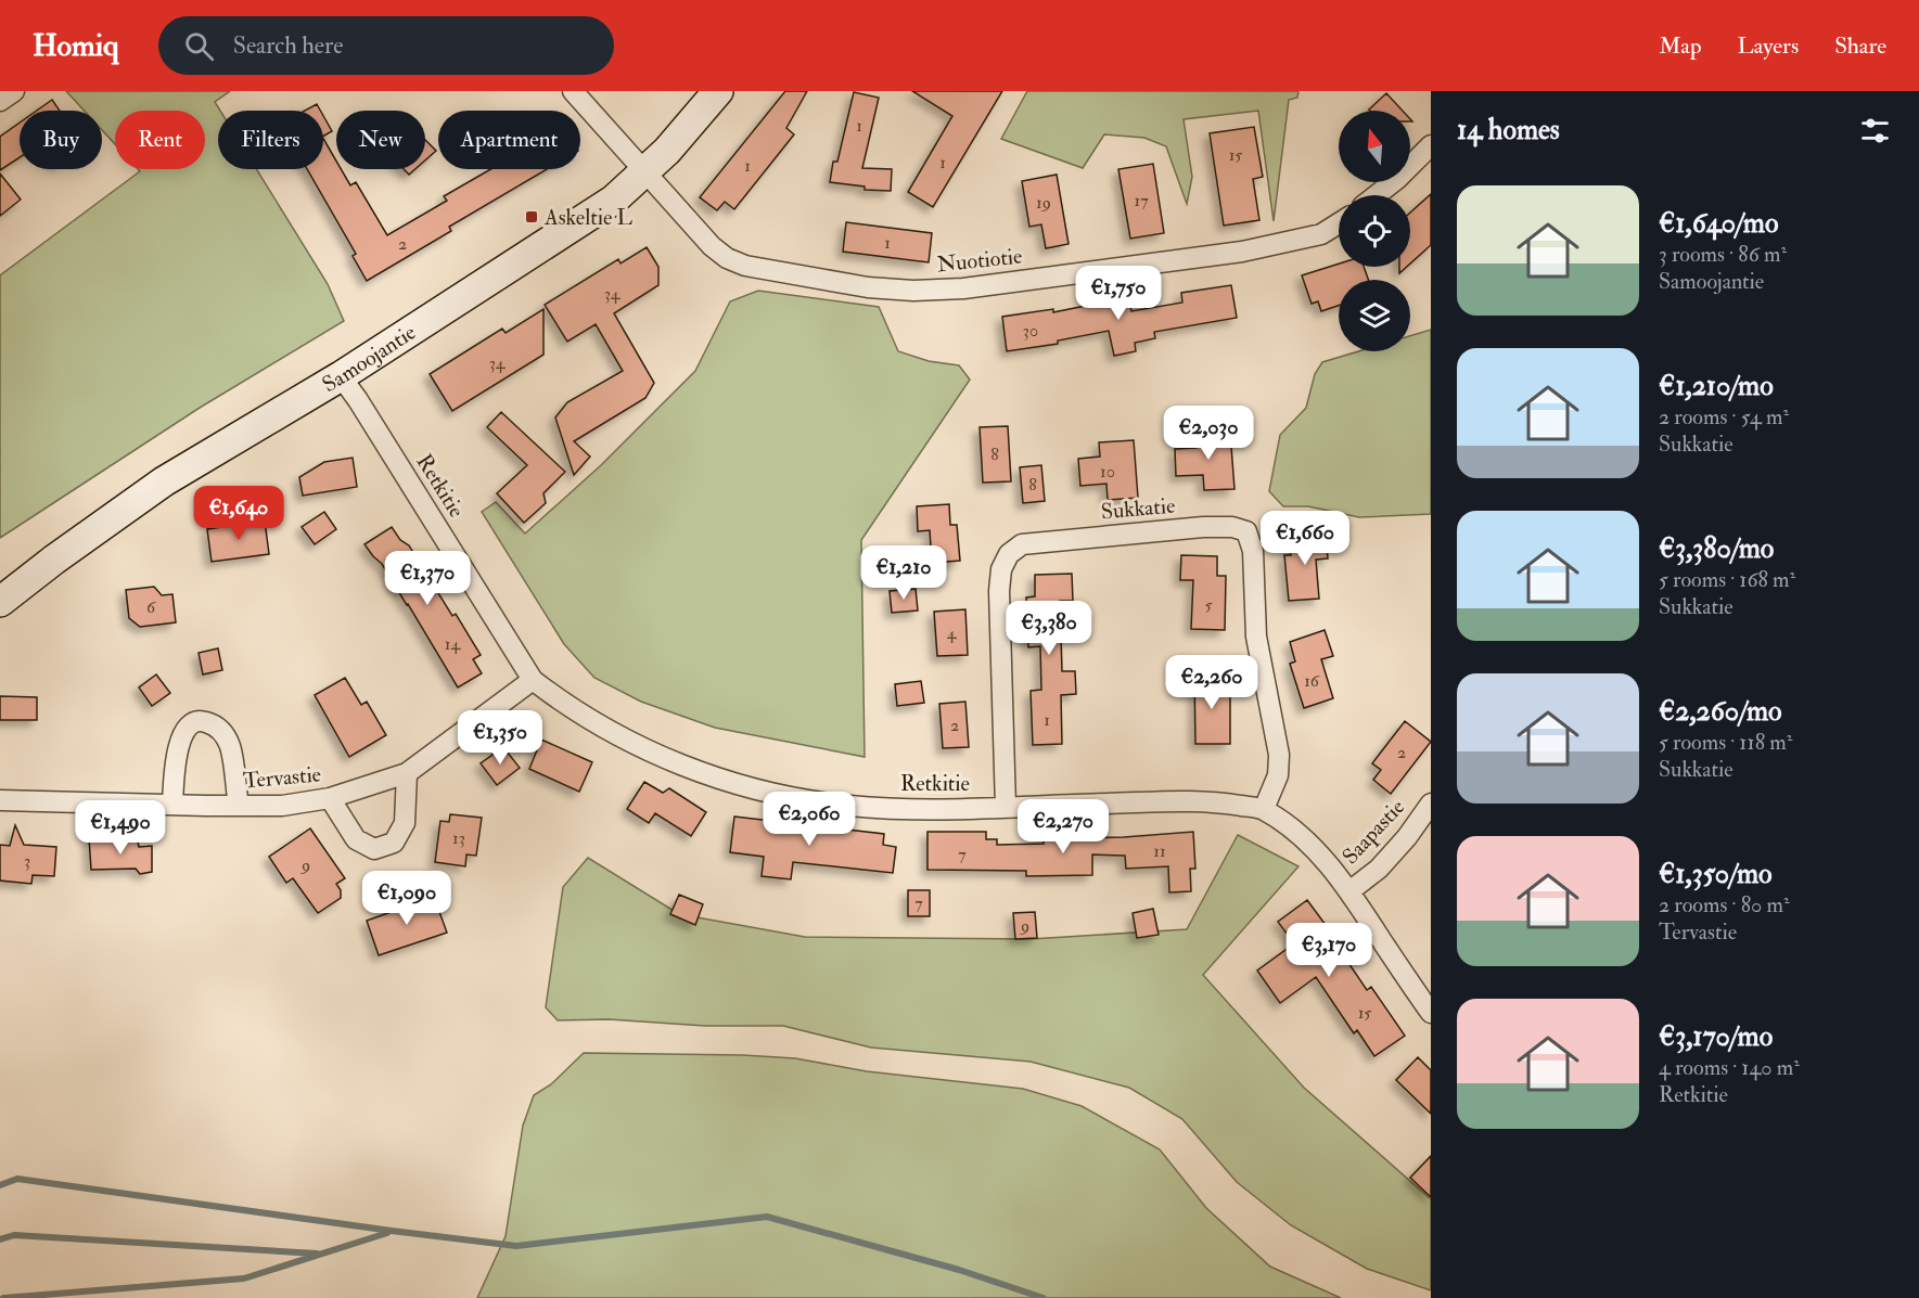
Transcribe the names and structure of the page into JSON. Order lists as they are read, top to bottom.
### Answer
{
  "streets": {
    "street": [
      "Nuotiotie",
      "Samoojantie",
      "Retkitie",
      "Sukkatie",
      "Tervastie",
      "Saapastie"
    ]
  },
  "crossings": [
    ["Nuotiotie", "Samoojantie"],
    ["Samoojantie", "Retkitie"],
    ["Retkitie", "Sukkatie"],
    ["Retkitie", "Tervastie"],
    ["Retkitie", "Saapastie"]
  ],
  "places": {
    "transit": ["Askeltie L"]
  },
  "house_numbers": [
    "1",
    "15",
    "1",
    "1",
    "17",
    "19",
    "1",
    "2",
    "34",
    "30",
    "34",
    "8",
    "10",
    "8",
    "5",
    "6",
    "4",
    "14",
    "16",
    "1",
    "2",
    "2",
    "13",
    "11",
    "7",
    "3",
    "9",
    "7",
    "9",
    "15"
  ],
  "north": "top",
  "page": {
    "header": "Homiq",
    "search": "Search here",
    "nav": ["Map", "Layers", "Share"],
    "heading": "14 homes",
    "chip": [
      "Buy",
      "Rent",
      "Filters",
      "New",
      "Apartment"
    ],
    "list": [
      {
        "name": "€1,640/mo",
        "note": "3 rooms · 86 m² · Samoojantie"
      },
      {
        "name": "€1,210/mo",
        "note": "2 rooms · 54 m² · Sukkatie"
      },
      {
        "name": "€3,380/mo",
        "note": "5 rooms · 168 m² · Sukkatie"
      },
      {
        "name": "€2,260/mo",
        "note": "5 rooms · 118 m² · Sukkatie"
      },
      {
        "name": "€1,350/mo",
        "note": "2 rooms · 80 m² · Tervastie"
      },
      {
        "name": "€3,170/mo",
        "note": "4 rooms · 140 m² · Retkitie"
      }
    ],
    "price": [
      "€1,750",
      "€2,030",
      "€1,640",
      "€1,660",
      "€1,210",
      "€1,370",
      "€3,380",
      "€2,260",
      "€1,350",
      "€2,060",
      "€2,270",
      "€1,490",
      "€1,090",
      "€3,170"
    ]
  }
}
